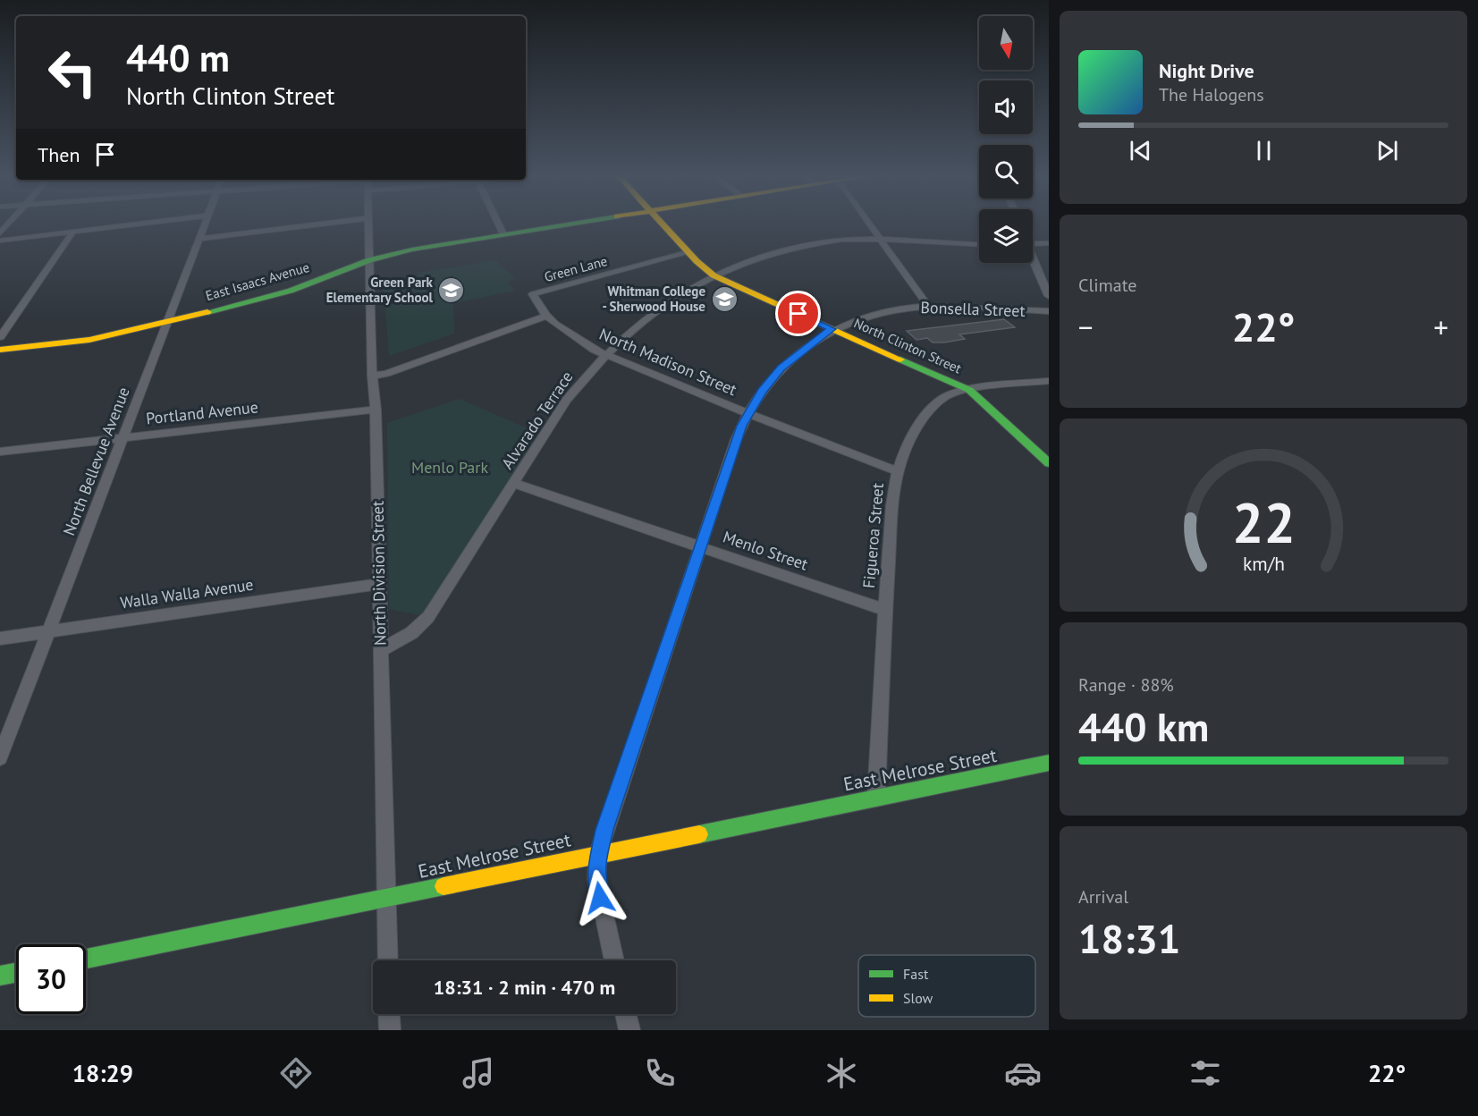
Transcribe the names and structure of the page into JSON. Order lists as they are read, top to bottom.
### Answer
{
  "streets": {
    "main road": ["East Isaacs Avenue", "North Clinton Street", "East Melrose Street"],
    "street": [
      "Green Lane",
      "Bonsella Street",
      "North Madison Street",
      "Portland Avenue",
      "Alvarado Terrace",
      "North Bellevue Avenue",
      "Figueroa Street",
      "Menlo Street",
      "North Division Street",
      "Walla Walla Avenue"
    ]
  },
  "crossings": [
    ["Green Lane", "North Clinton Street"],
    ["Green Lane", "North Madison Street"],
    ["East Isaacs Avenue", "North Bellevue Avenue"],
    ["East Isaacs Avenue", "North Division Street"],
    ["Bonsella Street", "North Clinton Street"],
    ["Bonsella Street", "North Madison Street"],
    ["Bonsella Street", "Menlo Street"],
    ["Bonsella Street", "East Melrose Street"],
    ["North Clinton Street", "Alvarado Terrace"],
    ["North Clinton Street", "Figueroa Street"],
    ["North Madison Street", "Alvarado Terrace"],
    ["North Madison Street", "Figueroa Street"],
    ["Portland Avenue", "North Bellevue Avenue"],
    ["Portland Avenue", "North Division Street"],
    ["Alvarado Terrace", "Menlo Street"],
    ["Alvarado Terrace", "North Division Street"],
    ["North Bellevue Avenue", "Walla Walla Avenue"],
    ["Figueroa Street", "Menlo Street"],
    ["Figueroa Street", "East Melrose Street"],
    ["North Division Street", "Walla Walla Avenue"],
    ["North Division Street", "East Melrose Street"]
  ],
  "parks": ["Menlo Park"],
  "places": {
    "school or university": ["Green Park Elementary School", "Whitman College - Sherwood House"]
  },
  "legend": ["Fast", "Slow"],
  "north": "bottom",
  "page": {
    "turn": ["440 m", "North Clinton Street"],
    "song": ["Night Drive", "The Halogens"],
    "then": "Then",
    "tile": [
      "Climate",
      ["Range · 88%", "440 km"],
      ["Arrival", "18:31"]
    ],
    "heat": ["−", "22°", "+"],
    "limit": "30",
    "trip": "18:31 · 2 min · 470 m",
    "tabs": ["18:29", "22°"],
    "gauge": ["22", "km/h"]
  }
}
